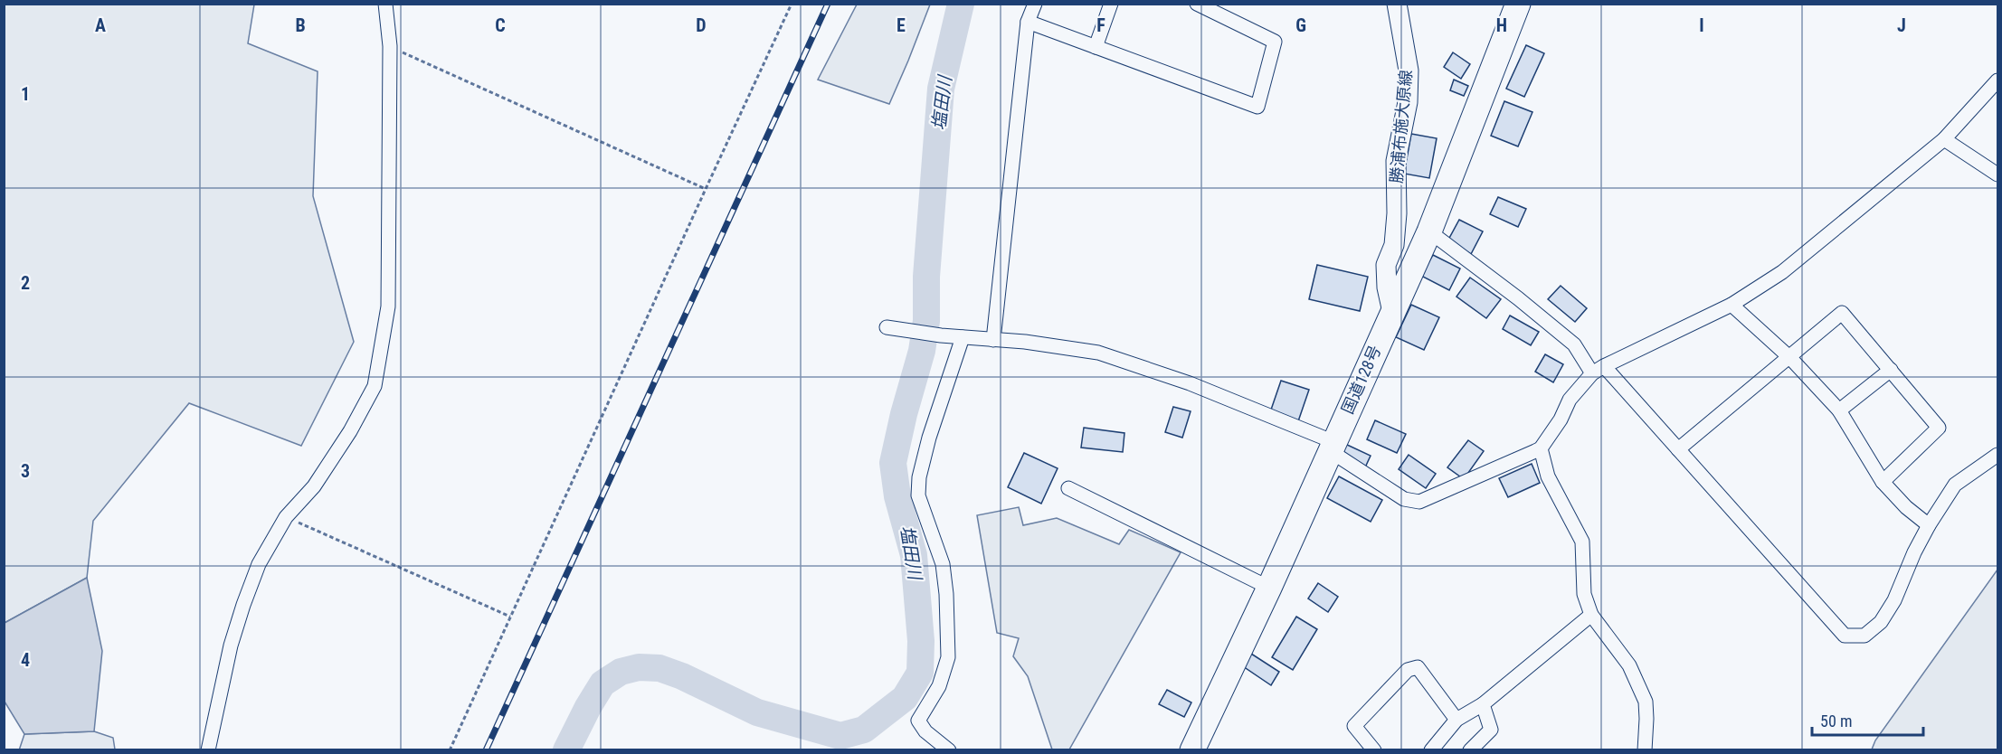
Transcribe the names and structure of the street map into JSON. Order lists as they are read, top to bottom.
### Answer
{
  "streets": {
    "highway": ["国道128号"],
    "main road": ["勝浦布施大原線"]
  },
  "crossings": [
    ["勝浦布施大原線", "国道128号"]
  ],
  "water": ["塩田川"],
  "scale_bar": "50 m",
  "grid": {
    "columns": [
      "A",
      "B",
      "C",
      "D",
      "E",
      "F",
      "G",
      "H",
      "I",
      "J"
    ],
    "rows": [
      "1",
      "2",
      "3",
      "4"
    ]
  }
}
